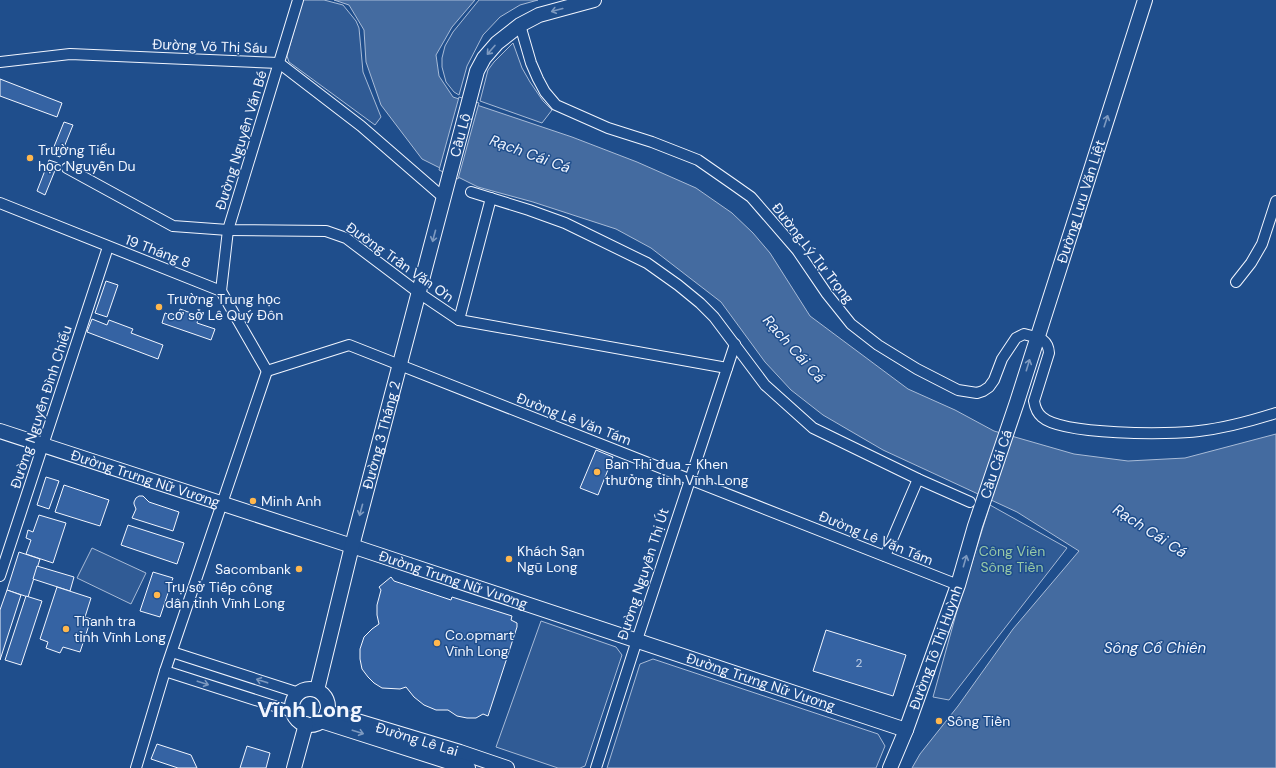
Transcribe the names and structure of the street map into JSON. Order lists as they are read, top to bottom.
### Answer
{
  "streets": {
    "main road": [
      "Cầu Lộ",
      "Đường Lưu Văn Liệt",
      "Đường 3 Tháng 2",
      "Cầu Cái Cá",
      "Đường Trưng Nữ Vương",
      "Đường Tô Thị Huỳnh",
      "Đường Lê Lai"
    ],
    "street": [
      "Đường Võ Thị Sáu",
      "Đường Nguyễn Văn Bé",
      "19 Tháng 8",
      "Đường Lý Tự Trọng",
      "Đường Trần Văn Ơn",
      "Đường Nguyễn Đình Chiểu",
      "Đường Lê Văn Tám",
      "Đường Nguyễn Thị Út"
    ]
  },
  "crossings": [
    ["Đường Võ Thị Sáu", "Đường Nguyễn Văn Bé"],
    ["Đường Võ Thị Sáu", "Đường 3 Tháng 2"],
    ["Cầu Lộ", "Đường Lý Tự Trọng"],
    ["Cầu Lộ", "Đường 3 Tháng 2"],
    ["Đường Nguyễn Văn Bé", "19 Tháng 8"],
    ["Đường Nguyễn Văn Bé", "Đường Trần Văn Ơn"],
    ["Đường Lưu Văn Liệt", "Đường Lý Tự Trọng"],
    ["Đường Lưu Văn Liệt", "Cầu Cái Cá"],
    ["19 Tháng 8", "Đường Nguyễn Đình Chiểu"],
    ["Đường Trần Văn Ơn", "Đường 3 Tháng 2"],
    ["Đường Trần Văn Ơn", "Đường Nguyễn Thị Út"],
    ["Đường Nguyễn Đình Chiểu", "Đường Trưng Nữ Vương"],
    ["Đường Lê Văn Tám", "Đường 3 Tháng 2"],
    ["Đường Lê Văn Tám", "Đường Nguyễn Thị Út"],
    ["Đường Lê Văn Tám", "Đường Tô Thị Huỳnh"],
    ["Đường 3 Tháng 2", "Đường Trưng Nữ Vương"],
    ["Đường 3 Tháng 2", "Đường Lê Lai"],
    ["Cầu Cái Cá", "Đường Tô Thị Huỳnh"],
    ["Đường Trưng Nữ Vương", "Đường Nguyễn Thị Út"],
    ["Đường Trưng Nữ Vương", "Đường Tô Thị Huỳnh"]
  ],
  "one_way": ["Cầu Lộ", "Đường Lưu Văn Liệt", "Đường 3 Tháng 2"],
  "districts": ["Vĩnh Long"],
  "water": ["Rạch Cái Cá", "Sông Cổ Chiên"],
  "parks": ["Công Viên Sông Tiền"],
  "places": [
    "Trường Tiểu học Nguyễn Du",
    "Trường Trung học cơ sở Lê Quý Đôn",
    "Ban Thi đua - Khen thưởng tỉnh Vĩnh Long",
    "Minh Anh",
    "Khách Sạn Ngũ Long",
    "Sacombank",
    "Trụ sở Tiếp công dân tỉnh Vĩnh Long",
    "Thanh tra tỉnh Vĩnh Long",
    "Co.opmart Vĩnh Long",
    "Sông Tiền"
  ],
  "house_numbers": ["2"]
}
